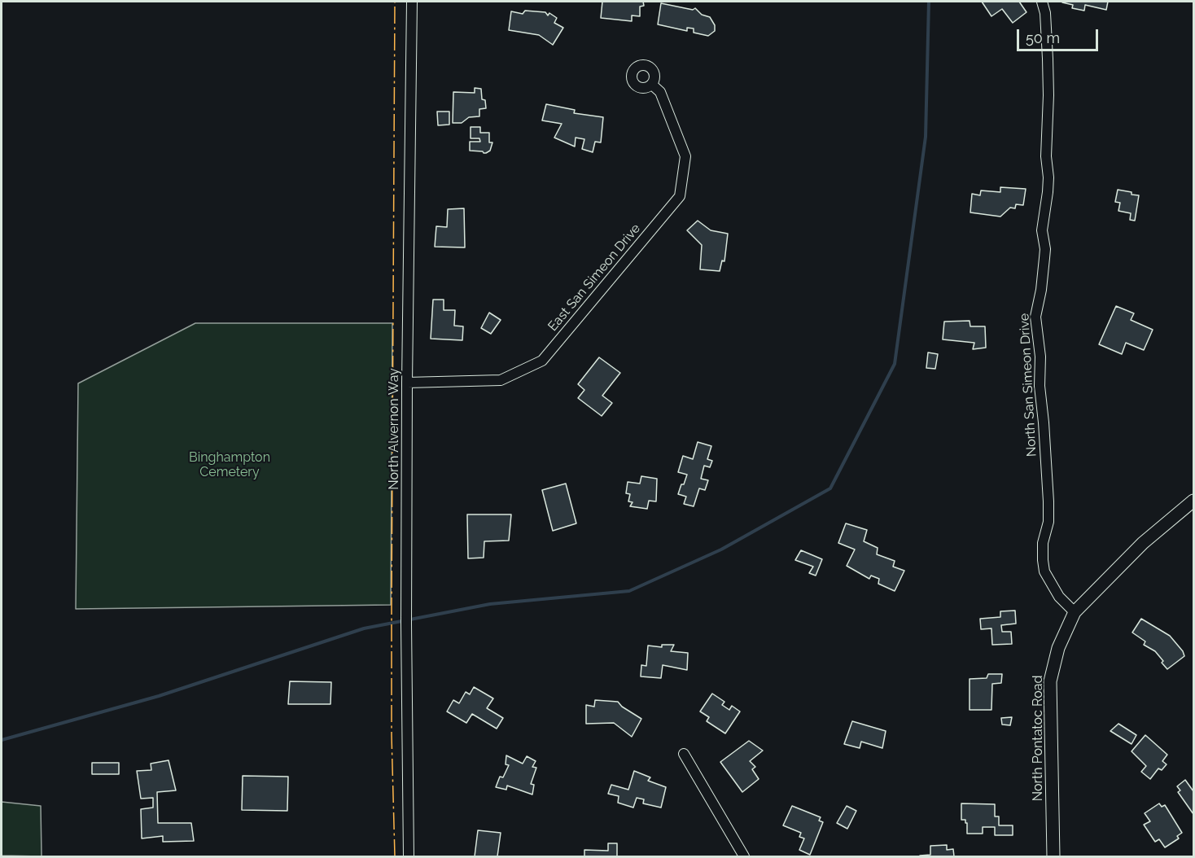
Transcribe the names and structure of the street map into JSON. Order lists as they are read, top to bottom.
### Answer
{
  "streets": {
    "street": [
      "East San Simeon Drive",
      "North San Simeon Drive",
      "North Alvernon Way",
      "North Pontatoc Road"
    ]
  },
  "crossings": [
    ["East San Simeon Drive", "North Alvernon Way"],
    ["North San Simeon Drive", "North Pontatoc Road"]
  ],
  "parks": ["Binghampton Cemetery"],
  "scale_bar": "50 m"
}
